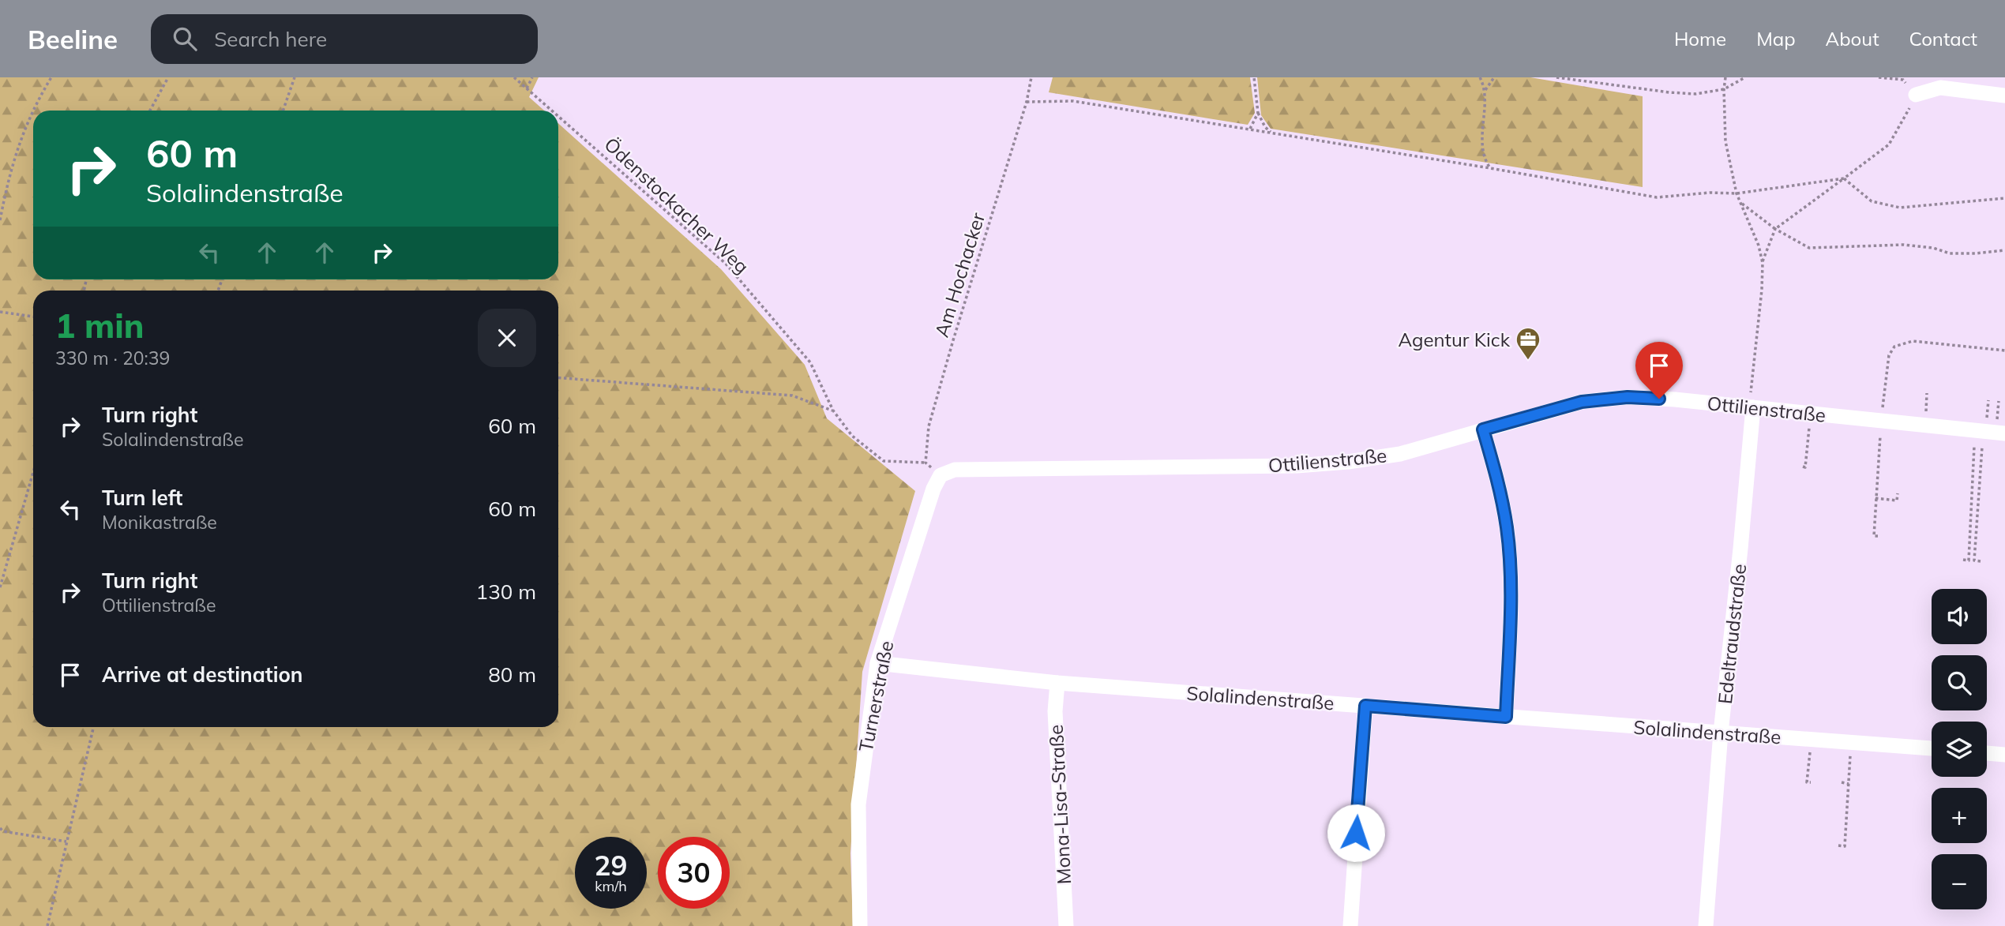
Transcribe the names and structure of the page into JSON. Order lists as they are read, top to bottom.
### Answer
{
  "streets": {
    "street": [
      "Ottilienstraße",
      "Edeltraudstraße",
      "Turnerstraße",
      "Solalindenstraße",
      "Mona-Lisa-Straße"
    ],
    "path": ["Ödenstockacher Weg", "Am Hochacker"]
  },
  "crossings": [
    ["Ödenstockacher Weg", "Am Hochacker"],
    ["Ottilienstraße", "Edeltraudstraße"],
    ["Ottilienstraße", "Turnerstraße"],
    ["Edeltraudstraße", "Solalindenstraße"],
    ["Turnerstraße", "Solalindenstraße"],
    ["Solalindenstraße", "Mona-Lisa-Straße"]
  ],
  "places": {
    "office": ["Agentur Kick"]
  },
  "page": {
    "header": "Beeline",
    "search": "Search here",
    "nav": [
      "Home",
      "Map",
      "About",
      "Contact"
    ],
    "turn": ["60 m", "Solalindenstraße"],
    "heading": ["1 min", "330 m · 20:39"],
    "list": [
      {
        "name": "Turn right",
        "note": "Solalindenstraße",
        "value": "60 m"
      },
      {
        "name": "Turn left",
        "note": "Monikastraße",
        "value": "60 m"
      },
      {
        "name": "Turn right",
        "note": "Ottilienstraße",
        "value": "130 m"
      },
      {
        "name": "Arrive at destination",
        "value": "80 m"
      }
    ],
    "map_buttons": ["+", "−"],
    "speed": "29 km/h",
    "limit": "30"
  }
}
